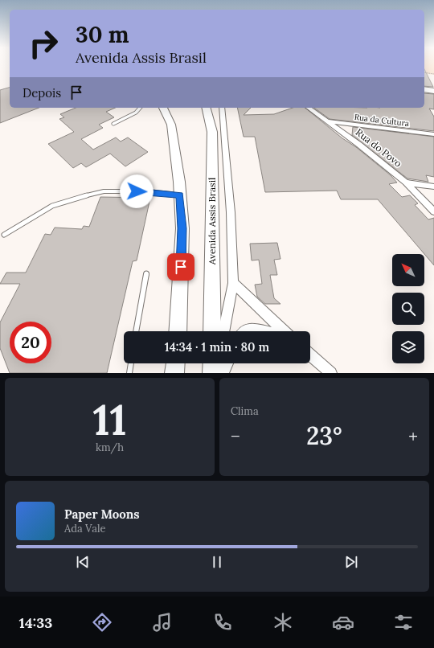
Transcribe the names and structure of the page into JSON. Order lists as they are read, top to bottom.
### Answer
{
  "streets": {
    "main road": ["Avenida Assis Brasil"],
    "street": ["Rua da Cultura", "Rua do Povo"]
  },
  "crossings": [
    ["Rua da Cultura", "Rua do Povo"]
  ],
  "north": "top left",
  "page": {
    "turn": ["30 m", "Avenida Assis Brasil"],
    "then": "Depois",
    "limit": "20",
    "trip": "14:34 · 1 min · 80 m",
    "tile": [
      ["11", "km/h"],
      "Clima"
    ],
    "heat": ["−", "23°", "+"],
    "song": ["Paper Moons", "Ada Vale"],
    "tabs": "14:33"
  }
}
